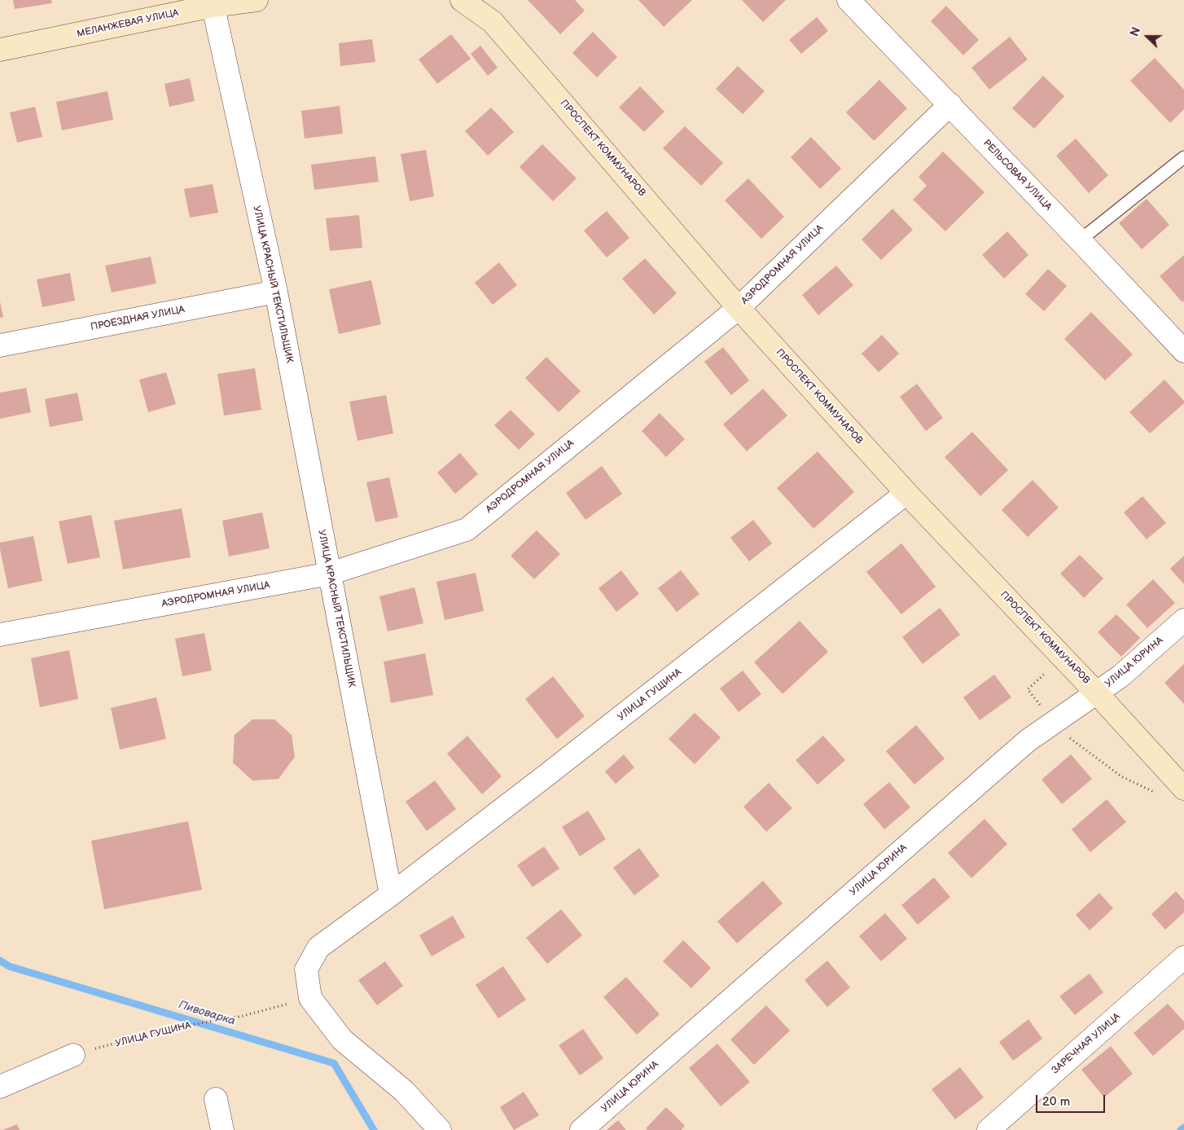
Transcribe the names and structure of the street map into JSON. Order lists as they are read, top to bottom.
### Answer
{
  "streets": {
    "street": [
      "МЕЛАНЖЕВАЯ УЛИЦА",
      "ПРОСПЕКТ КОММУНАРОВ",
      "РЕЛЬСОВАЯ УЛИЦА",
      "АЭРОДРОМНАЯ УЛИЦА",
      "УЛИЦА КРАСНЫЙ ТЕКСТИЛЬЩИК",
      "ПРОЕЗДНАЯ УЛИЦА",
      "УЛИЦА ЮРИНА",
      "УЛИЦА ГУЩИНА",
      "ЗАРЕЧНАЯ УЛИЦА"
    ]
  },
  "crossings": [
    ["МЕЛАНЖЕВАЯ УЛИЦА", "УЛИЦА КРАСНЫЙ ТЕКСТИЛЬЩИК"],
    ["ПРОСПЕКТ КОММУНАРОВ", "АЭРОДРОМНАЯ УЛИЦА"],
    ["ПРОСПЕКТ КОММУНАРОВ", "УЛИЦА ЮРИНА"],
    ["ПРОСПЕКТ КОММУНАРОВ", "УЛИЦА ГУЩИНА"],
    ["РЕЛЬСОВАЯ УЛИЦА", "АЭРОДРОМНАЯ УЛИЦА"],
    ["АЭРОДРОМНАЯ УЛИЦА", "УЛИЦА КРАСНЫЙ ТЕКСТИЛЬЩИК"],
    ["УЛИЦА КРАСНЫЙ ТЕКСТИЛЬЩИК", "ПРОЕЗДНАЯ УЛИЦА"],
    ["УЛИЦА КРАСНЫЙ ТЕКСТИЛЬЩИК", "УЛИЦА ГУЩИНА"]
  ],
  "water": ["Пивоварка"],
  "scale_bar": "20 m",
  "north": "left"
}
